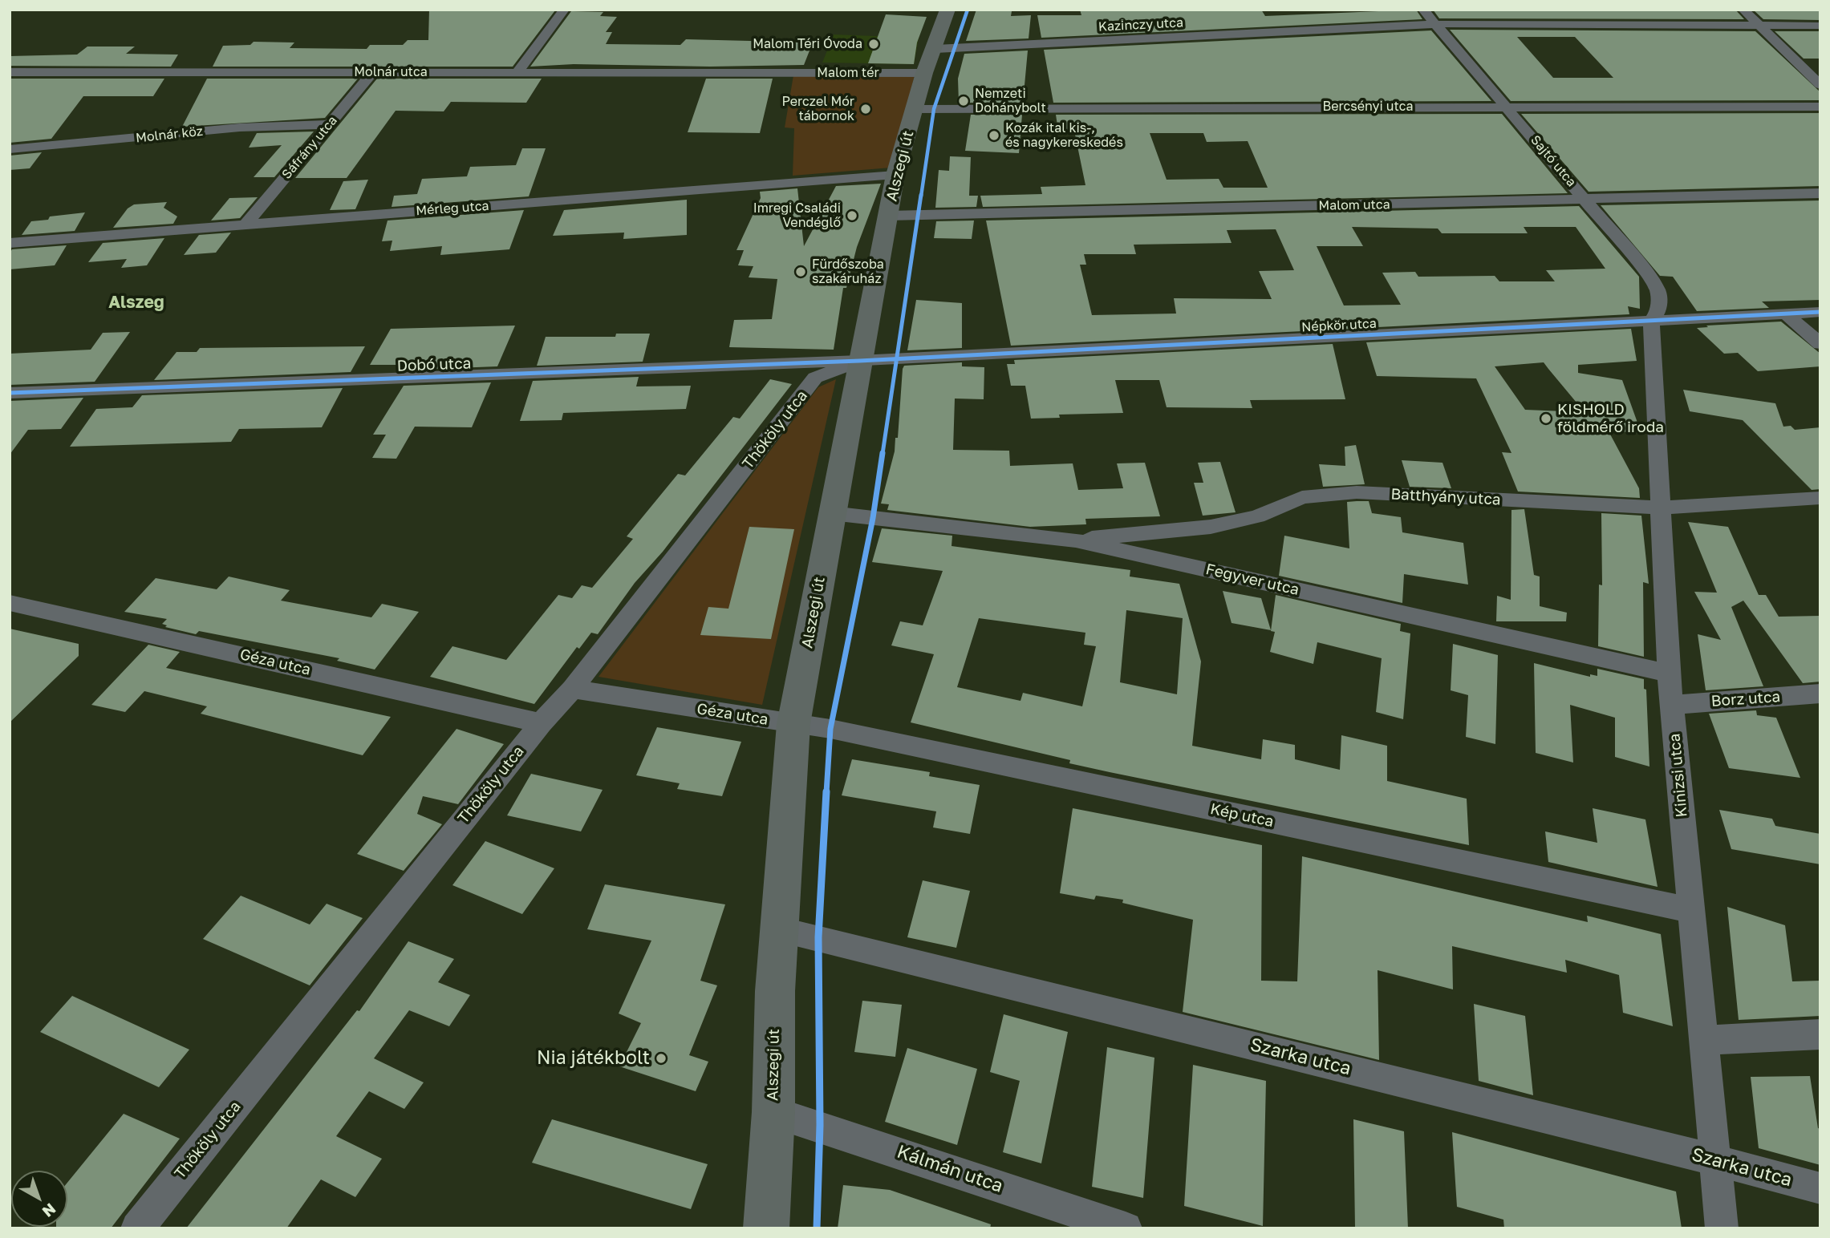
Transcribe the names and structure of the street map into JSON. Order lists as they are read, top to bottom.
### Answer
{
  "streets": {
    "main road": ["Alszegi út"],
    "street": [
      "Kazinczy utca",
      "Molnár utca",
      "Malom tér",
      "Bercsényi utca",
      "Molnár köz",
      "Sáfrány utca",
      "Sajtó utca",
      "Malom utca",
      "Mérleg utca",
      "Népkör utca",
      "Dobó utca",
      "Thököly utca",
      "Batthyány utca",
      "Fegyver utca",
      "Géza utca",
      "Borz utca",
      "Kinizsi utca",
      "Kép utca",
      "Szarka utca",
      "Kálmán utca"
    ]
  },
  "crossings": [
    ["Kazinczy utca", "Malom tér"],
    ["Kazinczy utca", "Sajtó utca"],
    ["Kazinczy utca", "Alszegi út"],
    ["Molnár utca", "Malom tér"],
    ["Molnár utca", "Sáfrány utca"],
    ["Malom tér", "Alszegi út"],
    ["Bercsényi utca", "Sajtó utca"],
    ["Bercsényi utca", "Alszegi út"],
    ["Molnár köz", "Sáfrány utca"],
    ["Sáfrány utca", "Mérleg utca"],
    ["Sajtó utca", "Malom utca"],
    ["Sajtó utca", "Népkör utca"],
    ["Sajtó utca", "Kinizsi utca"],
    ["Alszegi út", "Malom utca"],
    ["Alszegi út", "Mérleg utca"],
    ["Alszegi út", "Népkör utca"],
    ["Alszegi út", "Dobó utca"],
    ["Alszegi út", "Thököly utca"],
    ["Alszegi út", "Fegyver utca"],
    ["Alszegi út", "Géza utca"],
    ["Alszegi út", "Kép utca"],
    ["Alszegi út", "Szarka utca"],
    ["Alszegi út", "Kálmán utca"],
    ["Népkör utca", "Dobó utca"],
    ["Népkör utca", "Thököly utca"],
    ["Népkör utca", "Kinizsi utca"],
    ["Dobó utca", "Thököly utca"],
    ["Thököly utca", "Géza utca"],
    ["Batthyány utca", "Fegyver utca"],
    ["Batthyány utca", "Kinizsi utca"],
    ["Fegyver utca", "Kinizsi utca"],
    ["Géza utca", "Kép utca"],
    ["Borz utca", "Kinizsi utca"],
    ["Kinizsi utca", "Kép utca"],
    ["Kinizsi utca", "Szarka utca"]
  ],
  "districts": ["Alszeg"],
  "places": [
    "Malom Téri Óvoda",
    "Nemzeti Dohánybolt",
    "Perczel Mór tábornok",
    "Kozák ital kis-, és nagykereskedés",
    "Imregi Családi Vendéglő",
    "Fürdőszoba szakáruház",
    "KISHOLD földmérő iroda",
    "Nia játékbolt"
  ],
  "north": "bottom right"
}
